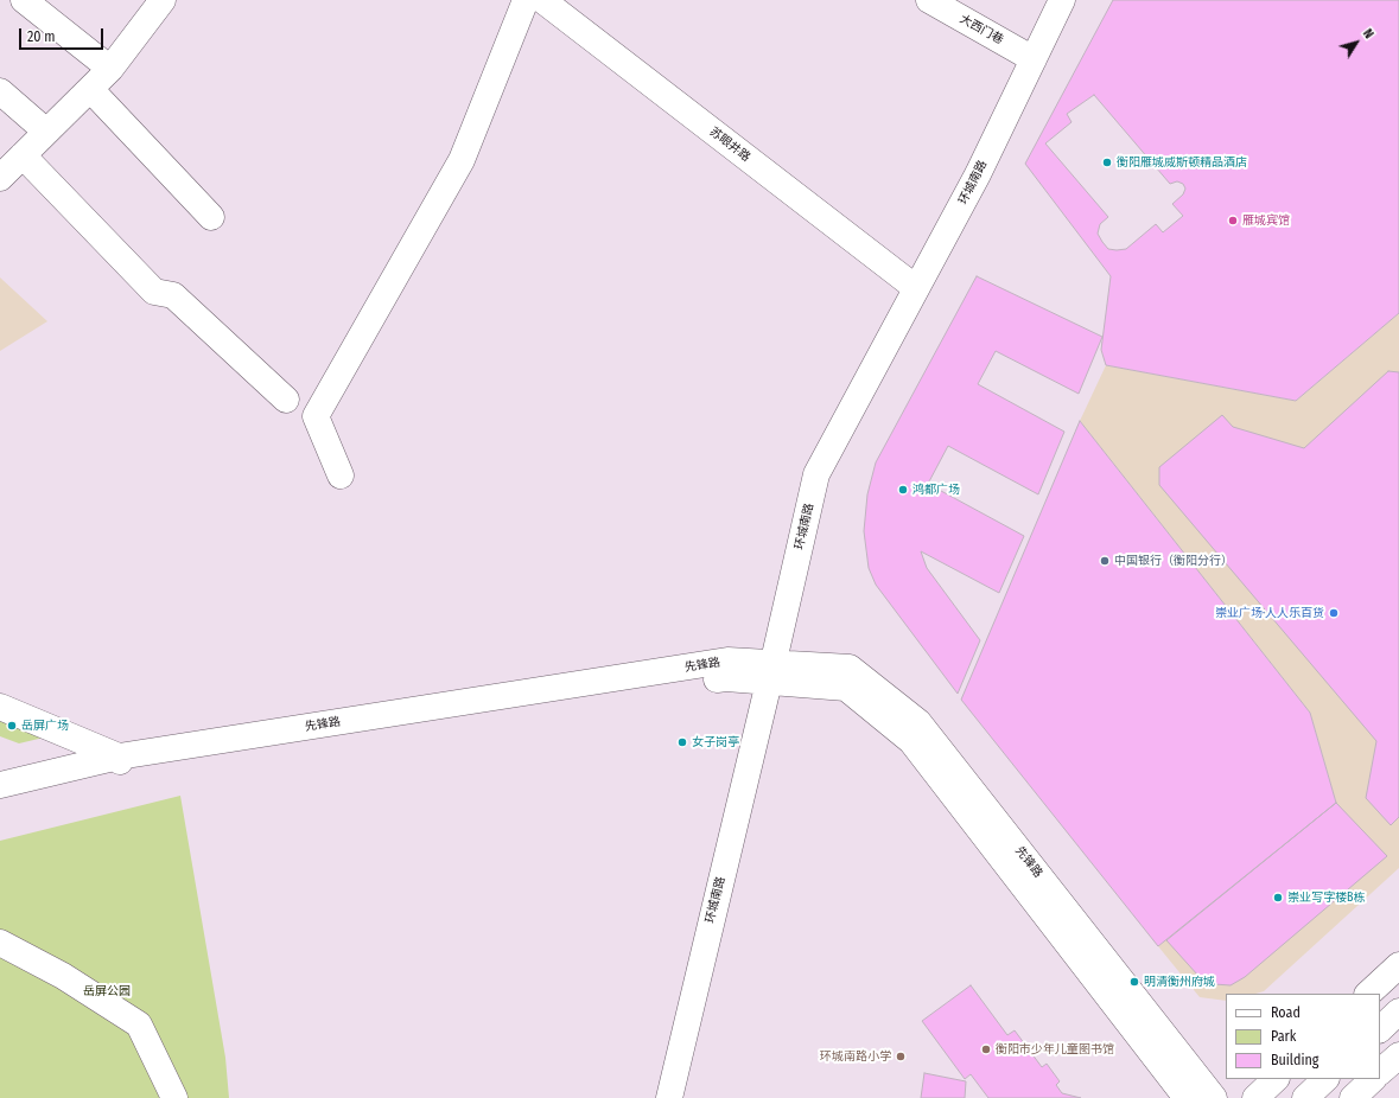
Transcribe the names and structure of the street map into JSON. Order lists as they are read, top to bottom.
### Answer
{
  "streets": {
    "street": [
      "大西门巷",
      "苏眼井路",
      "环城南路",
      "先锋路"
    ]
  },
  "crossings": [
    ["大西门巷", "环城南路"],
    ["苏眼井路", "环城南路"],
    ["环城南路", "先锋路"]
  ],
  "parks": ["岳屏公园"],
  "places": [
    "衡阳雁城威斯顿精品酒店",
    "雁城宾馆",
    "鸿都广场",
    "中国银行（衡阳分行）",
    "崇业广场·人人乐百货",
    "岳屏广场",
    "女子岗亭",
    "崇业写字楼B栋",
    "明清衡州府城",
    "衡阳市少年儿童图书馆",
    "环城南路小学"
  ],
  "legend": ["Road", "Park", "Building"],
  "scale_bar": "20 m",
  "north": "top right"
}
